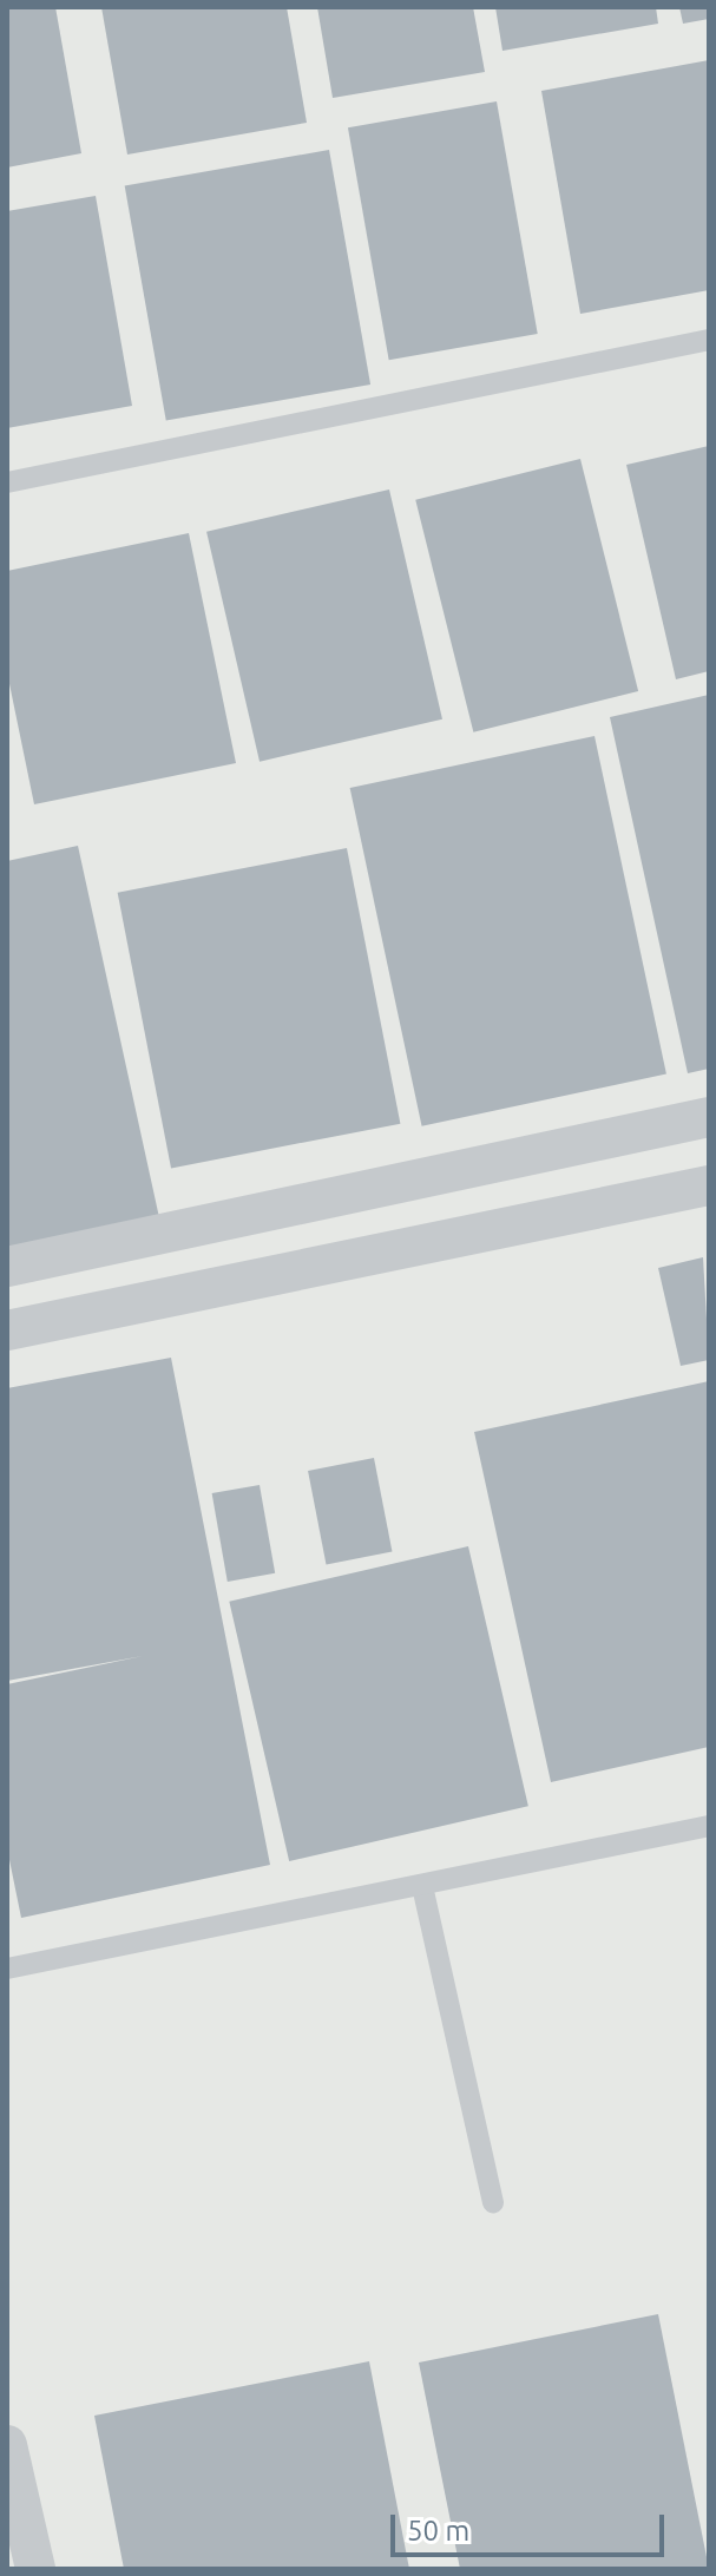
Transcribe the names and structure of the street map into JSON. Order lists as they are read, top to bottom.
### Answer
{
  "scale_bar": "50 m"
}
